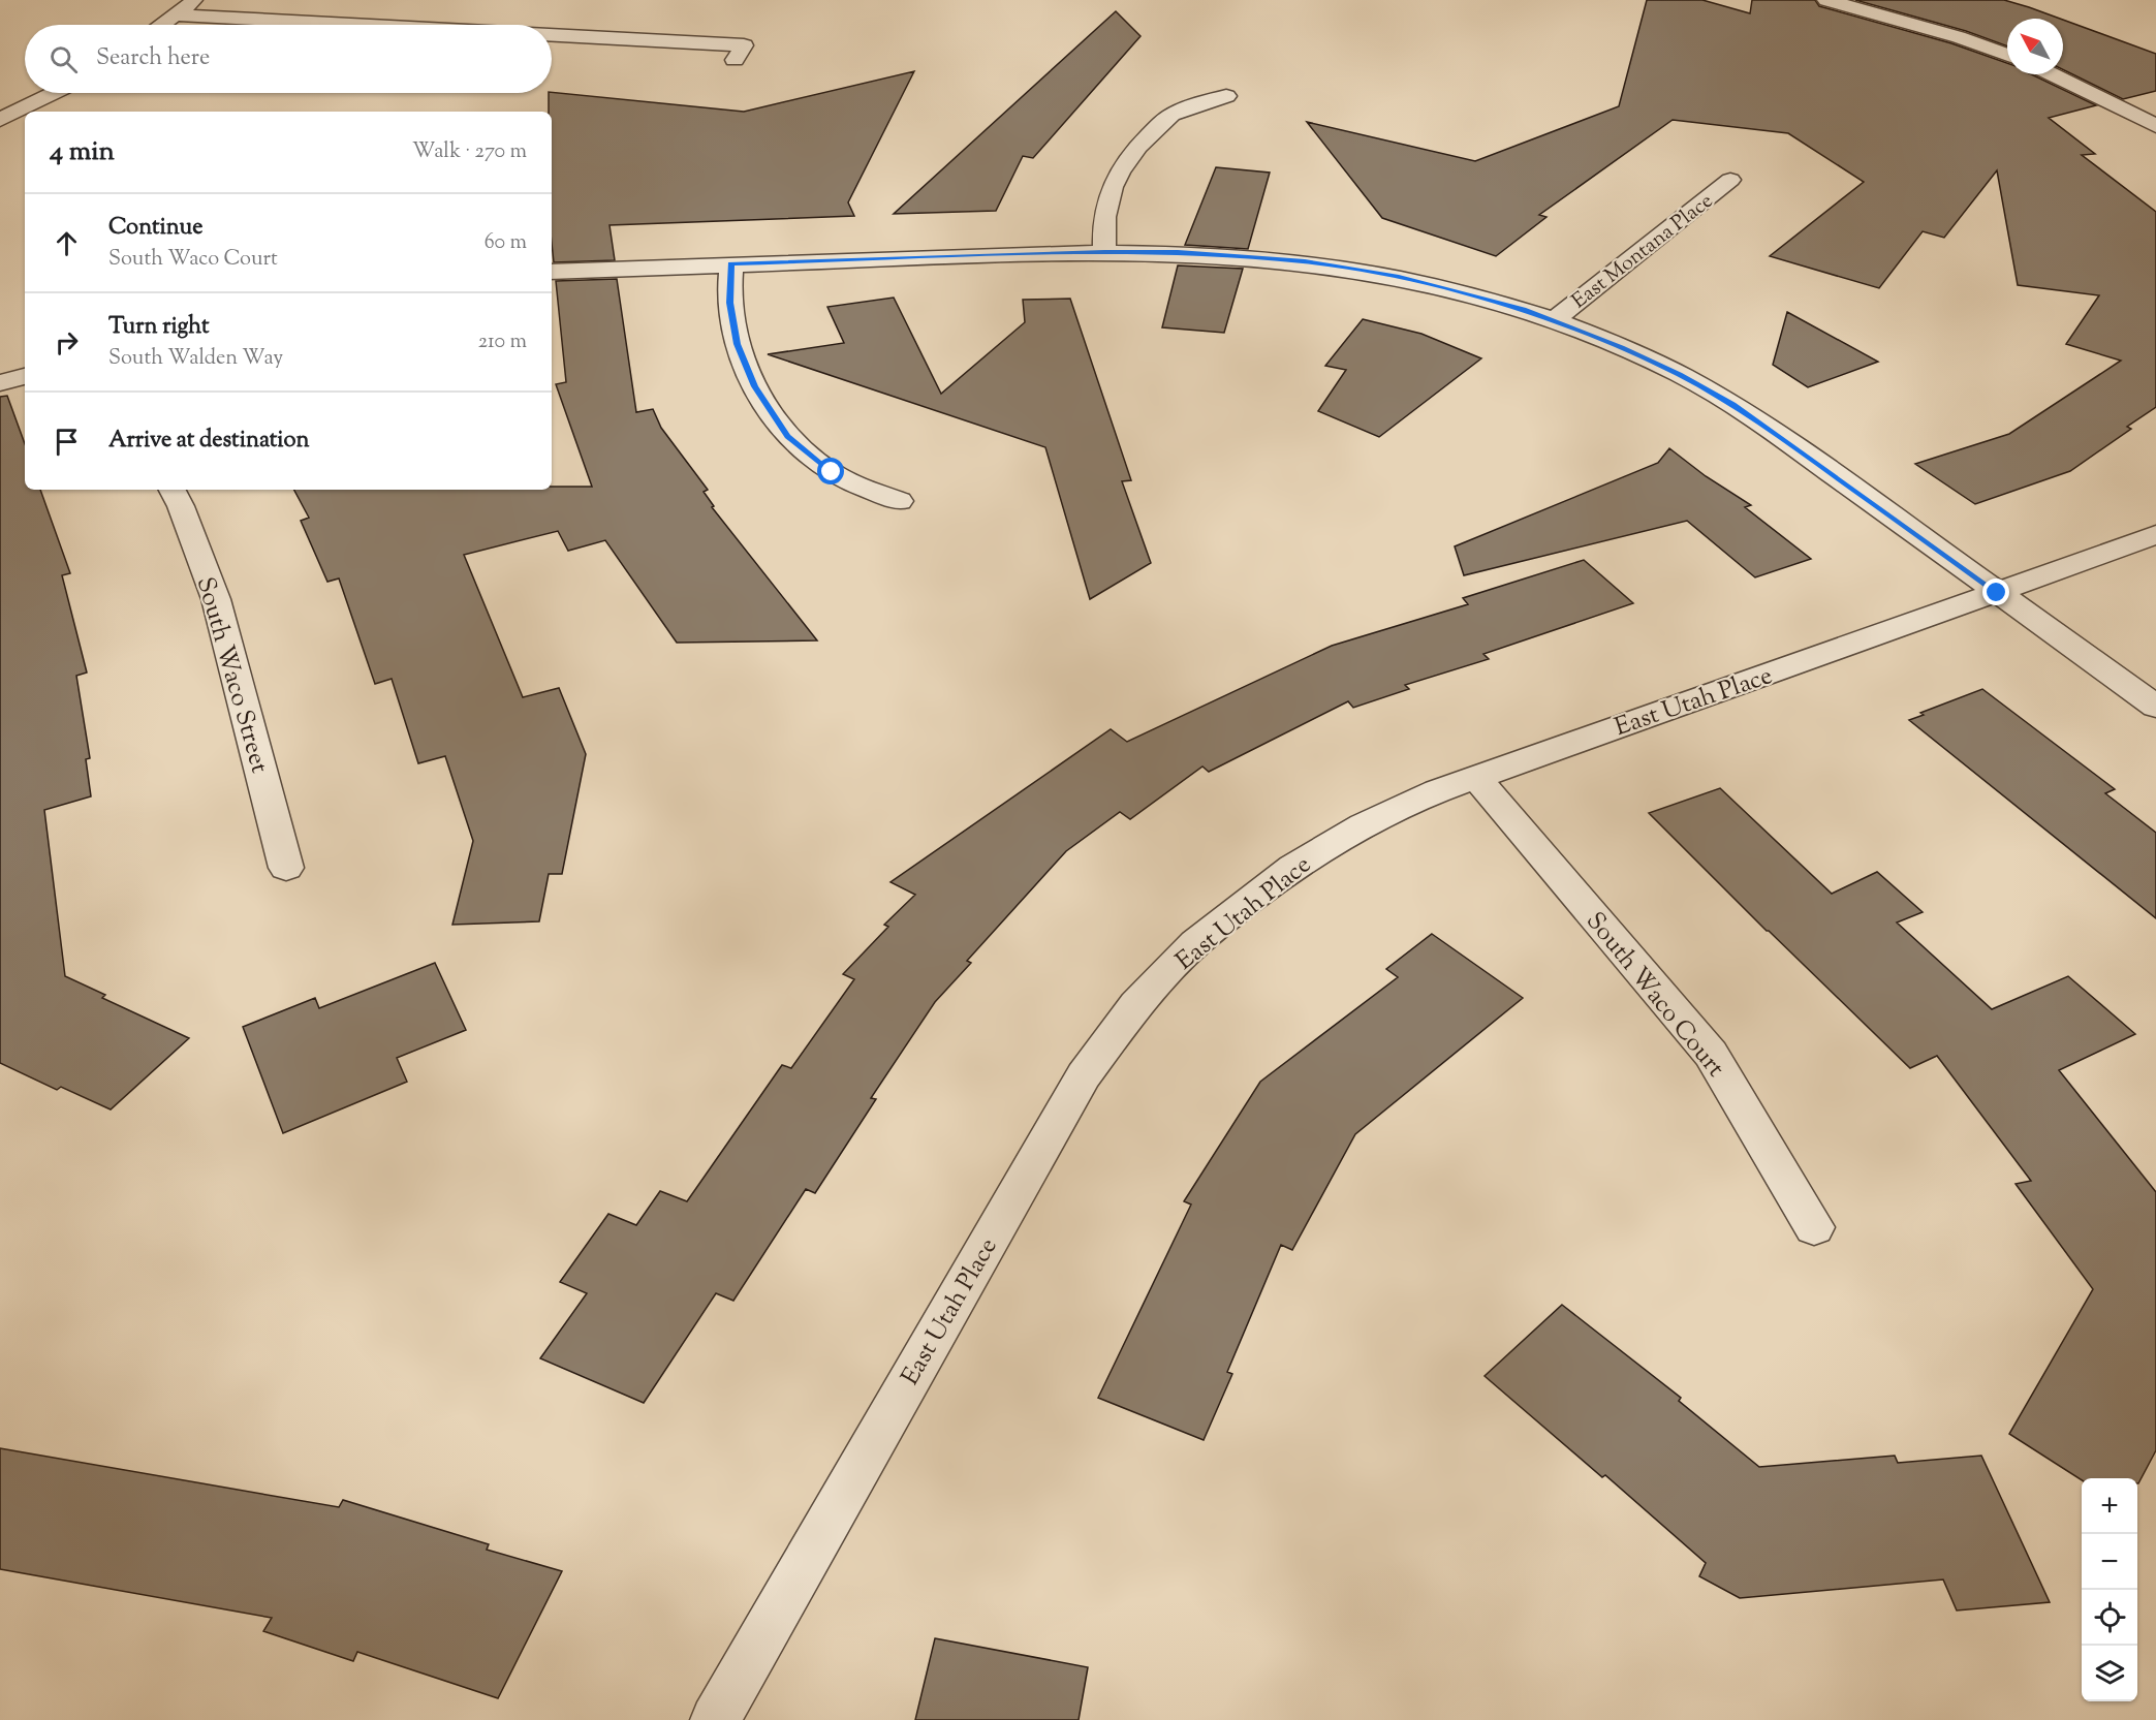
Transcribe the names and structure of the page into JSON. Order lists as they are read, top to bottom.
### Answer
{
  "streets": {
    "street": [
      "East Montana Place",
      "South Waco Street",
      "East Utah Place",
      "South Waco Court"
    ]
  },
  "crossings": [
    ["East Utah Place", "South Waco Court"]
  ],
  "north": "top left",
  "page": {
    "search": "Search here",
    "heading": ["4 min", "Walk · 270 m"],
    "list": [
      ["Continue", "South Waco Court", "60 m"],
      ["Turn right", "South Walden Way", "210 m"],
      "Arrive at destination"
    ],
    "map_buttons": ["+", "−"]
  }
}
